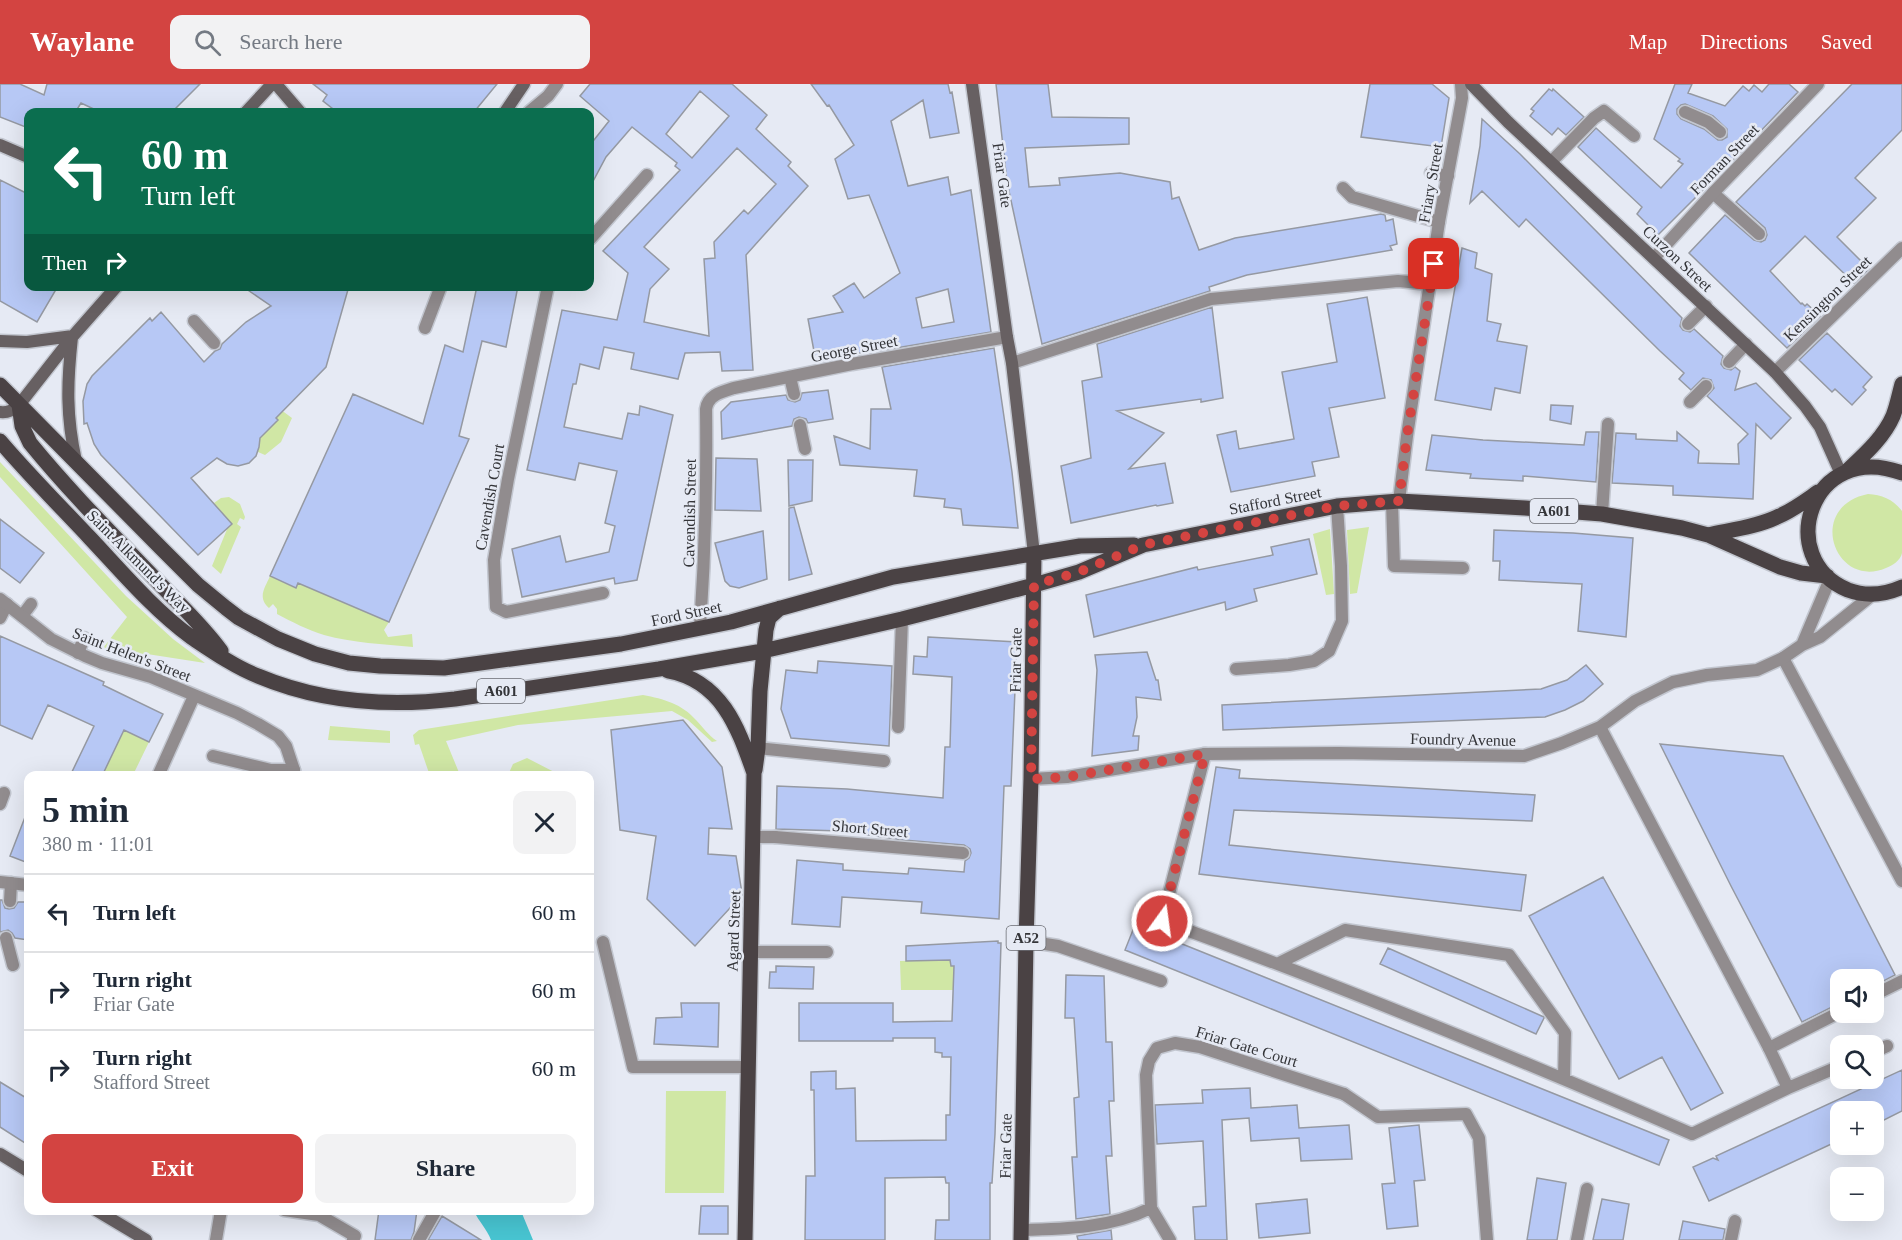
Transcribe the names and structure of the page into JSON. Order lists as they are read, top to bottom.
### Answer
{
  "streets": {
    "main road": [
      "Friar Gate",
      "Stafford Street",
      "A601",
      "Saint Alkmund's Way",
      "Ford Street",
      "Agard Street",
      "A52"
    ],
    "street": [
      "Forman Street",
      "Friary Street",
      "Curzon Street",
      "Kensington Street",
      "George Street",
      "Cavendish Court",
      "Cavendish Street",
      "Saint Helen's Street",
      "Foundry Avenue",
      "Short Street",
      "Friar Gate Court"
    ]
  },
  "crossings": [
    ["Forman Street", "Curzon Street"],
    ["Friar Gate", "George Street"],
    ["Friar Gate", "Stafford Street"],
    ["Friar Gate", "A601"],
    ["Friar Gate", "Ford Street"],
    ["Friar Gate", "Foundry Avenue"],
    ["Friary Street", "Stafford Street"],
    ["Curzon Street", "Kensington Street"],
    ["Curzon Street", "A601"],
    ["George Street", "Cavendish Street"],
    ["Stafford Street", "A601"],
    ["Stafford Street", "Ford Street"],
    ["A601", "Saint Alkmund's Way"],
    ["A601", "Foundry Avenue"],
    ["A601", "Agard Street"],
    ["Cavendish Street", "Ford Street"],
    ["Saint Alkmund's Way", "Ford Street"],
    ["Saint Alkmund's Way", "Agard Street"],
    ["Short Street", "Agard Street"]
  ],
  "page": {
    "header": "Waylane",
    "search": "Search here",
    "nav": ["Map", "Directions", "Saved"],
    "turn": ["60 m", "Turn left"],
    "then": "Then",
    "heading": ["5 min", "380 m · 11:01"],
    "list": [
      {
        "name": "Turn left",
        "value": "60 m"
      },
      {
        "name": "Turn right",
        "note": "Friar Gate",
        "value": "60 m"
      },
      {
        "name": "Turn right",
        "note": "Stafford Street",
        "value": "60 m"
      }
    ],
    "map_buttons": ["+", "−"],
    "buttons": ["Exit", "Share"]
  }
}
